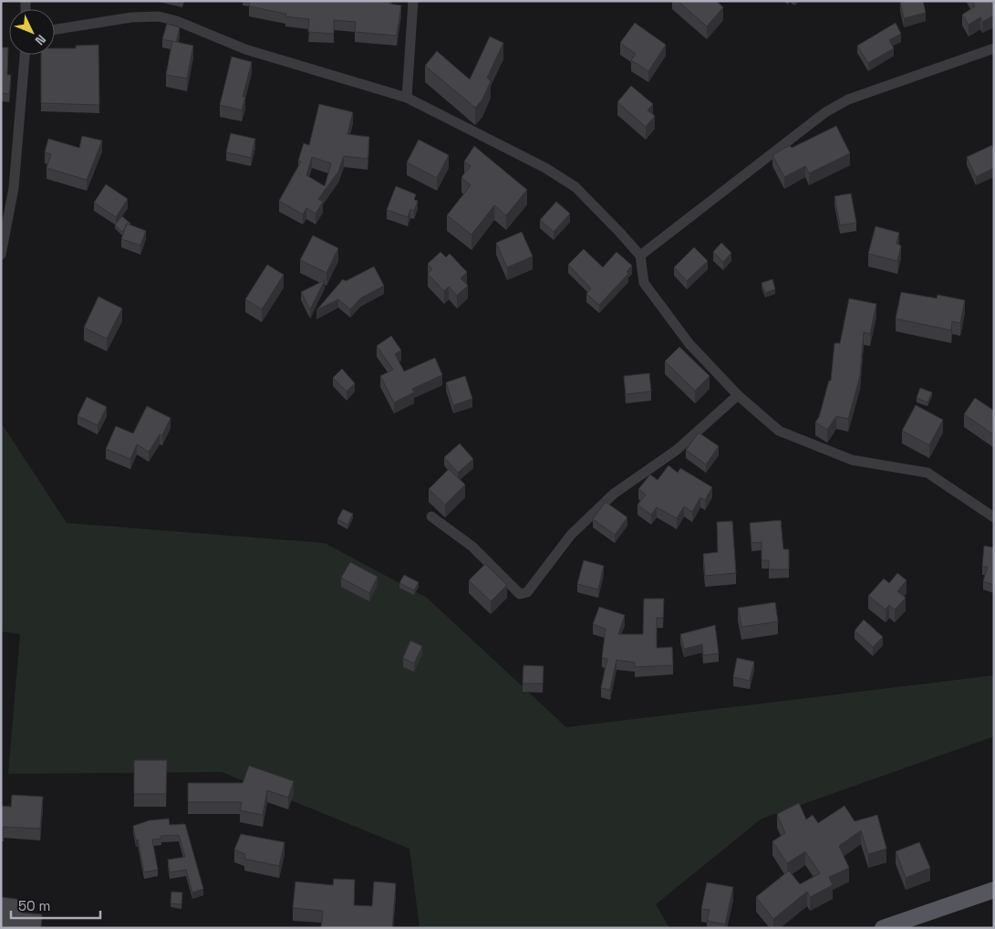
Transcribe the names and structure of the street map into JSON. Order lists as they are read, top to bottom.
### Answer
{
  "scale_bar": "50 m",
  "north": "bottom right"
}
